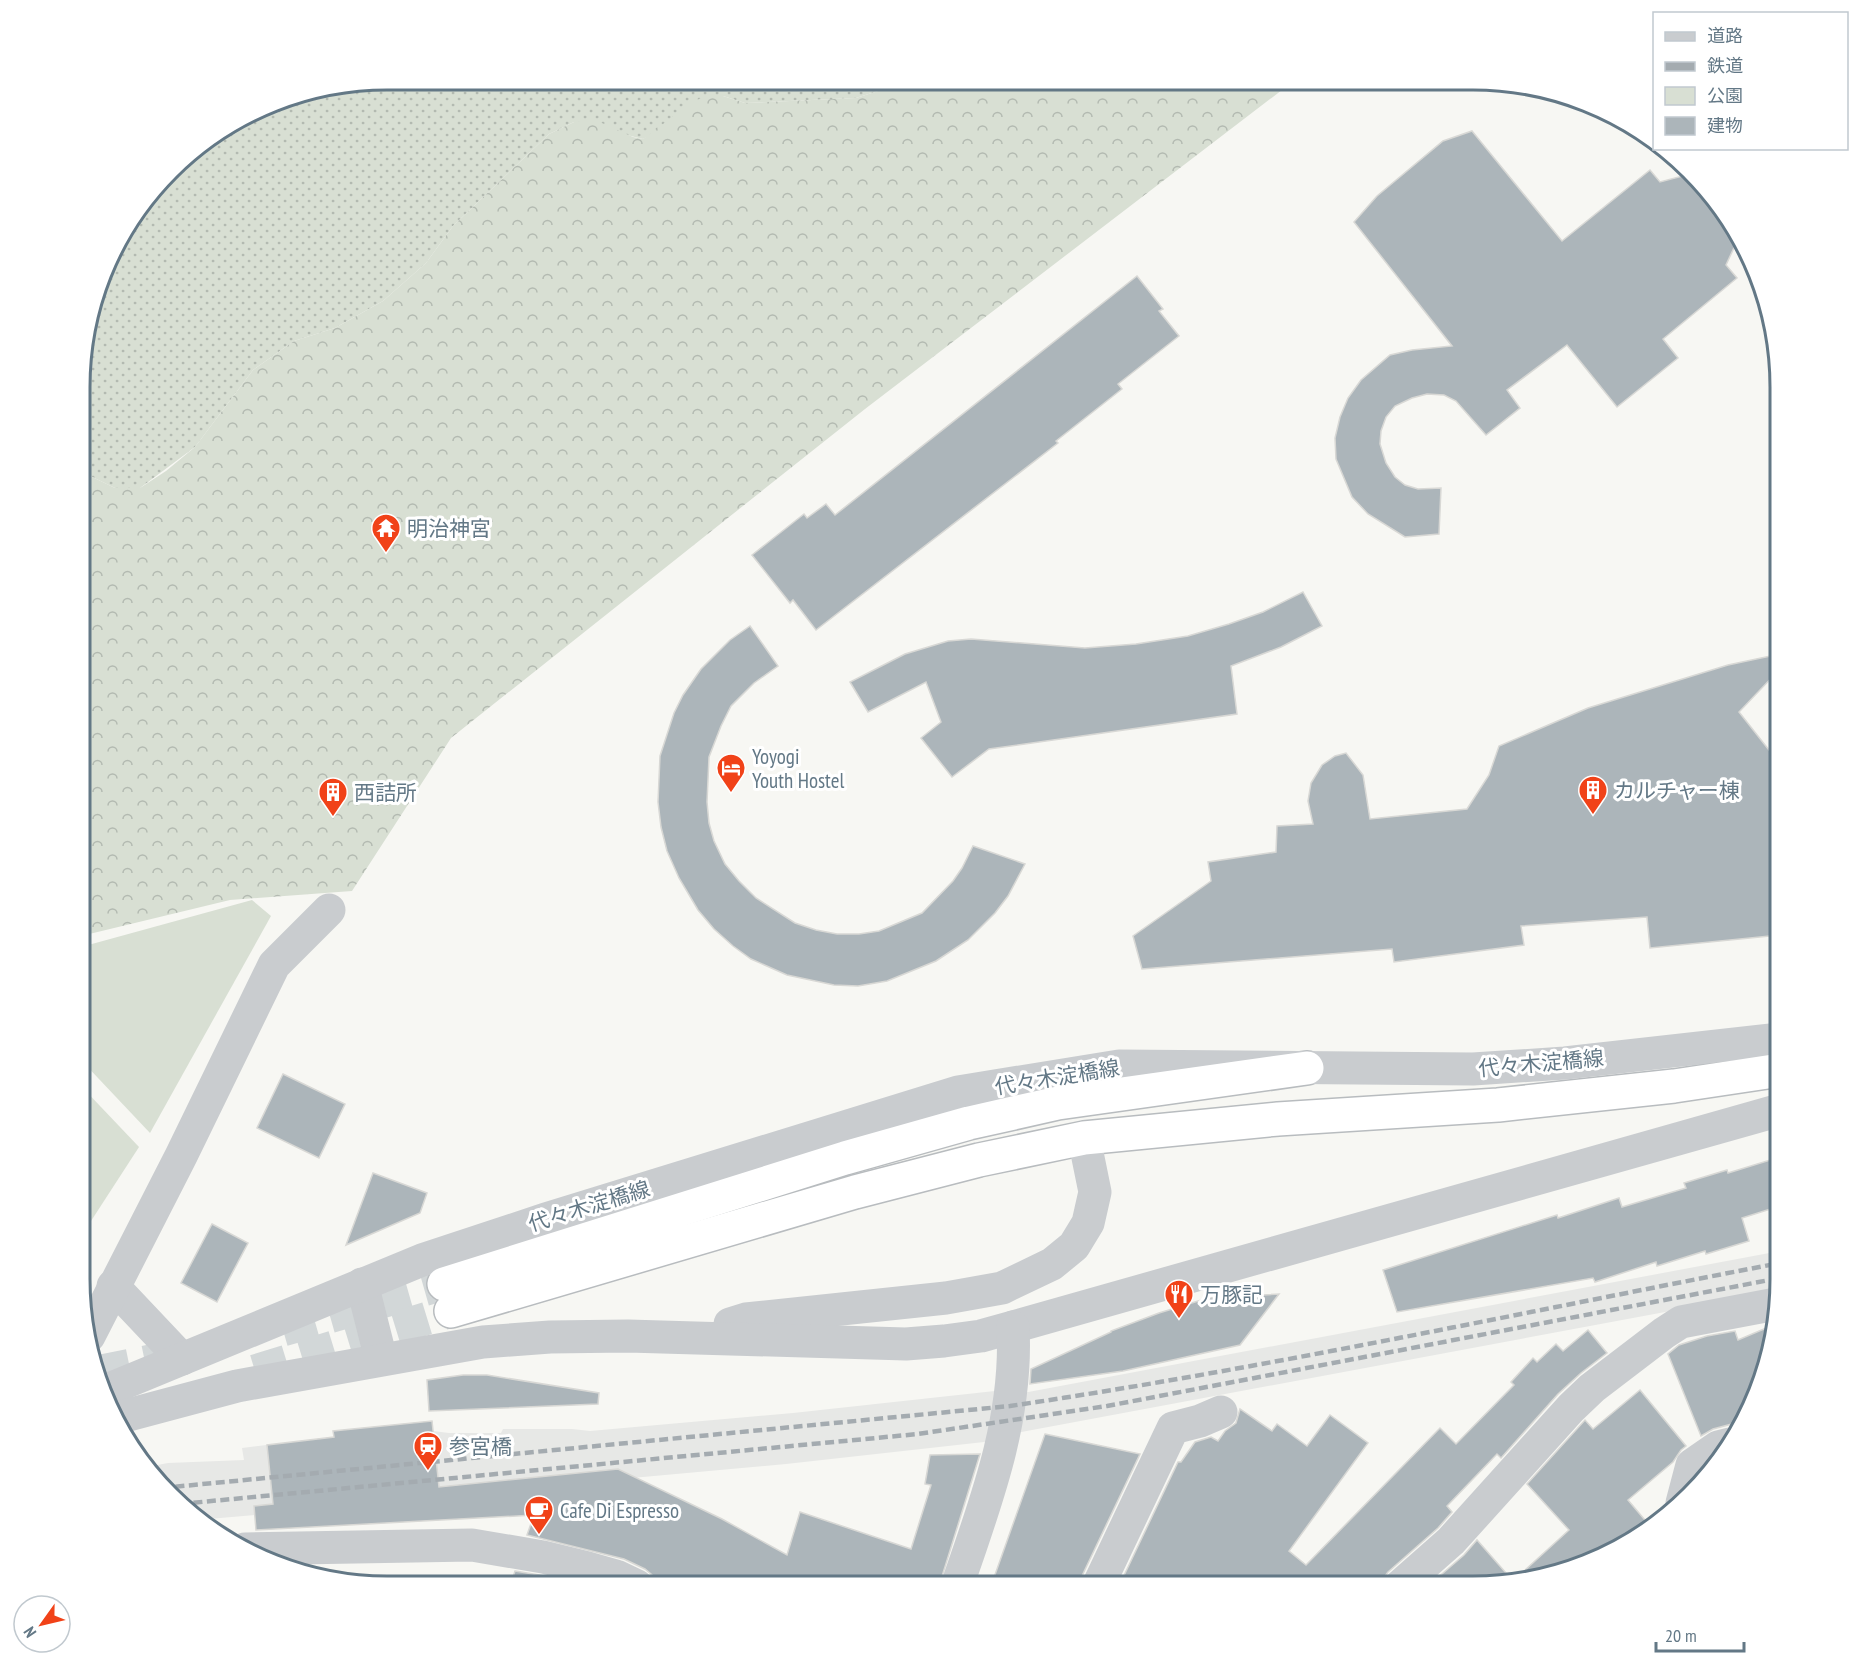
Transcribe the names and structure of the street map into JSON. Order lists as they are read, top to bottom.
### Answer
{
  "streets": {
    "street": ["代々木淀橋線"]
  },
  "places": {
    "temple": ["明治神宮"],
    "hotel": ["Yoyogi Youth Hostel"],
    "building": ["カルチャー棟", "西詰所"],
    "restaurant": ["万豚記"],
    "station": ["参宮橋"],
    "cafe": ["Cafe Di Espresso"]
  },
  "legend": [
    "道路",
    "鉄道",
    "公園",
    "建物"
  ],
  "scale_bar": "20 m",
  "north": "bottom left"
}
